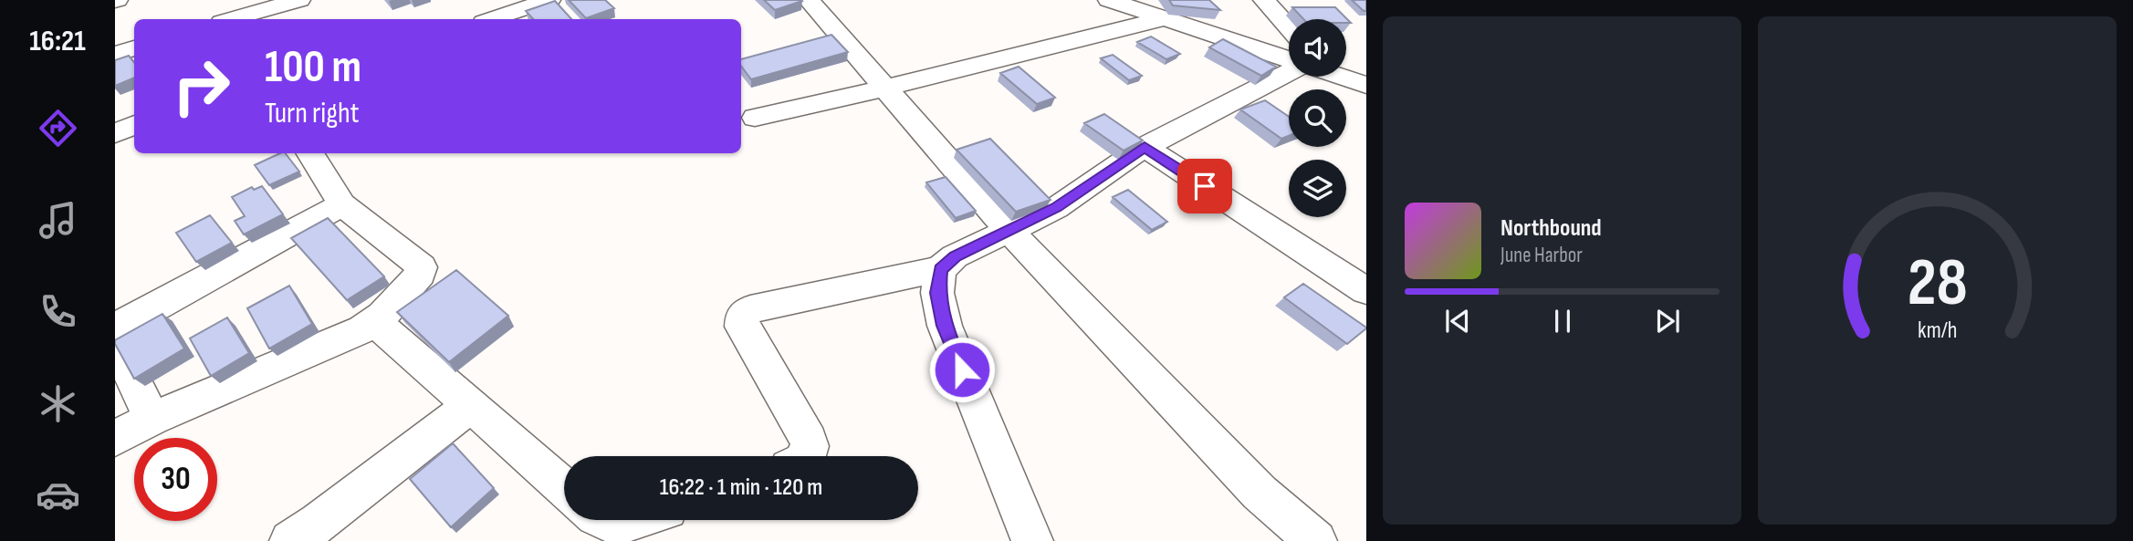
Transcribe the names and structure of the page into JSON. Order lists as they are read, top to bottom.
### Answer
{
  "page": {
    "tabs": "16:21",
    "turn": ["100 m", "Turn right"],
    "song": ["Northbound", "June Harbor"],
    "limit": "30",
    "trip": "16:22 · 1 min · 120 m",
    "gauge": ["28", "km/h"]
  }
}
